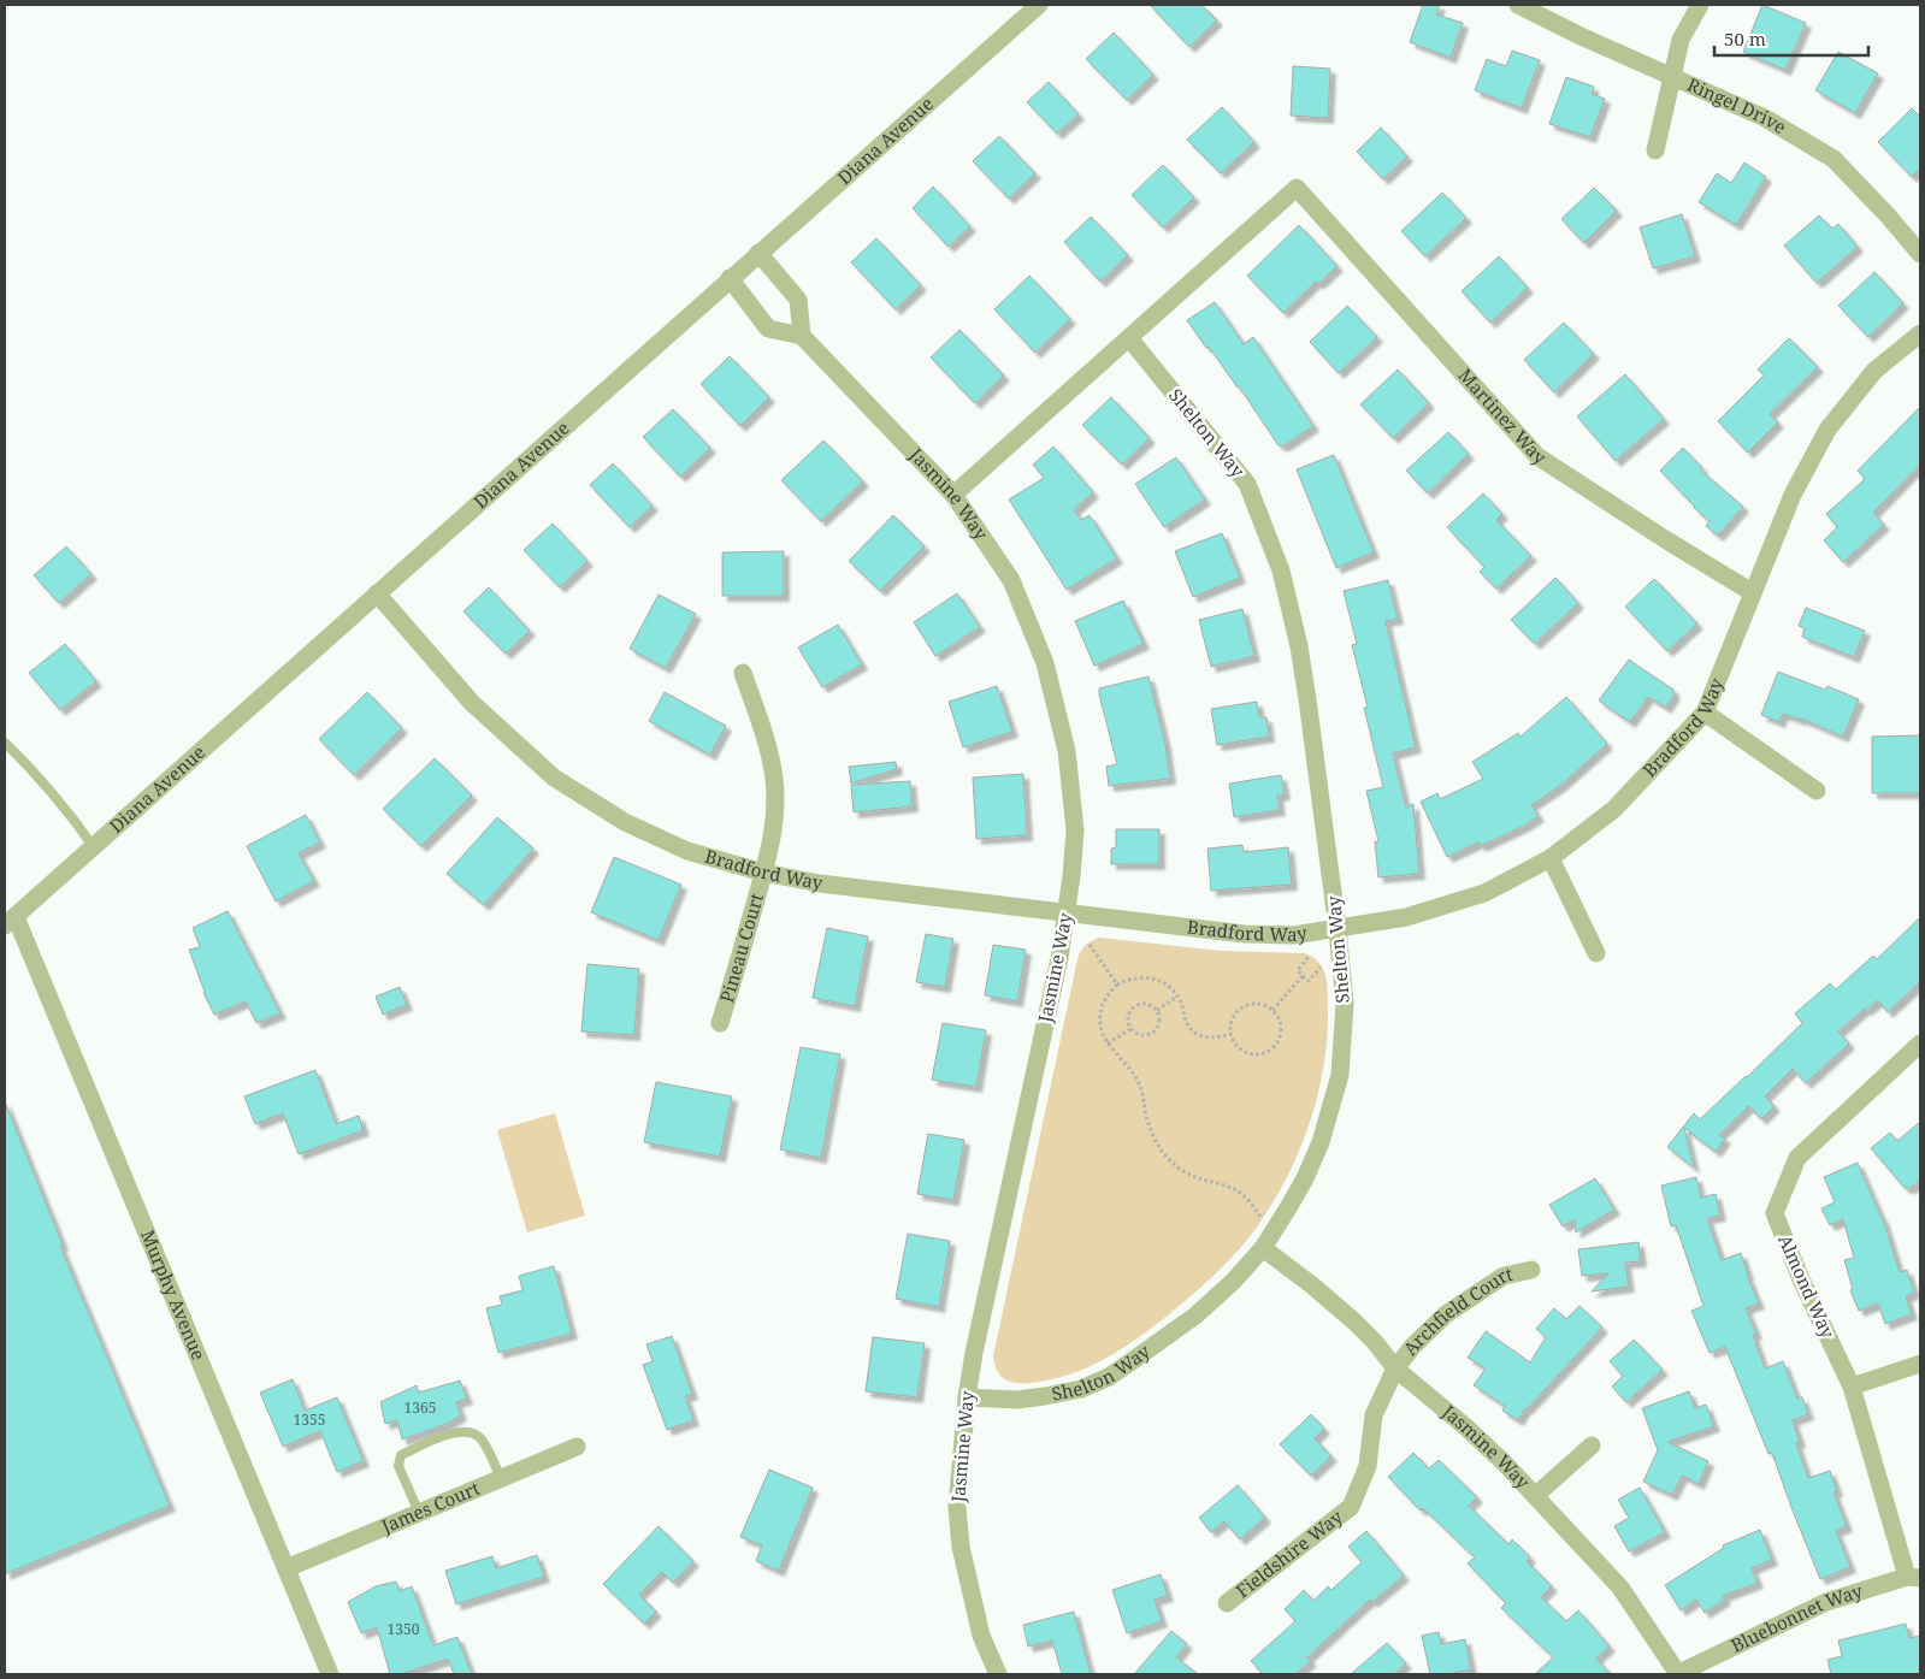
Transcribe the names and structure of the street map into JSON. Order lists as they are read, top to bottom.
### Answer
{
  "streets": {
    "street": [
      "Ringel Drive",
      "Diana Avenue",
      "Martinez Way",
      "Shelton Way",
      "Jasmine Way",
      "Bradford Way",
      "Pineau Court",
      "Almond Way",
      "Murphy Avenue",
      "Archfield Court",
      "James Court",
      "Fieldshire Way",
      "Bluebonnet Way"
    ]
  },
  "crossings": [
    ["Diana Avenue", "Bradford Way"],
    ["Diana Avenue", "Murphy Avenue"],
    ["Martinez Way", "Shelton Way"],
    ["Martinez Way", "Bradford Way"],
    ["Shelton Way", "Jasmine Way"],
    ["Shelton Way", "Bradford Way"],
    ["Jasmine Way", "Bradford Way"],
    ["Jasmine Way", "Archfield Court"],
    ["Jasmine Way", "Fieldshire Way"],
    ["Jasmine Way", "Bluebonnet Way"],
    ["Bradford Way", "Pineau Court"],
    ["Almond Way", "Bluebonnet Way"],
    ["Murphy Avenue", "James Court"],
    ["Archfield Court", "Fieldshire Way"]
  ],
  "house_numbers": ["1365", "1355", "1350"],
  "scale_bar": "50 m"
}
